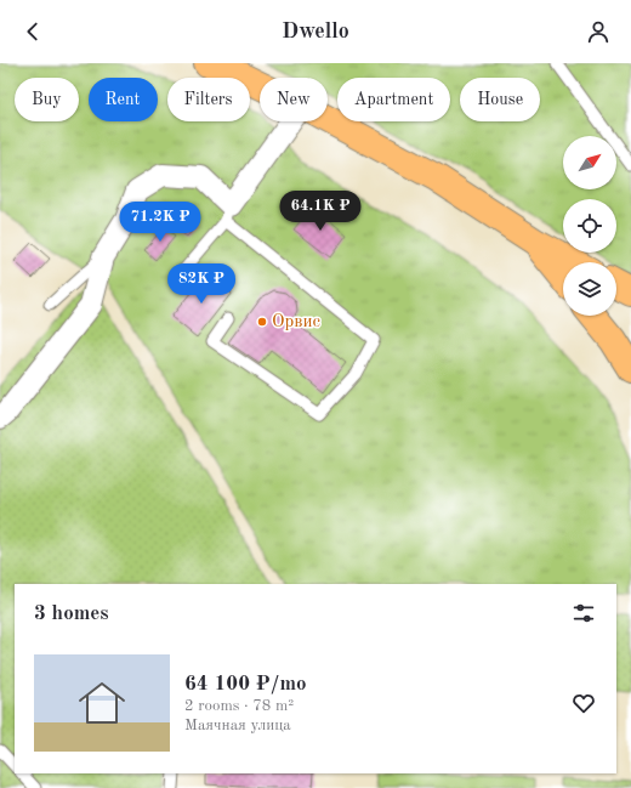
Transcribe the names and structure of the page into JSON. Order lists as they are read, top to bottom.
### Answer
{
  "places": ["Орвис"],
  "north": "top right",
  "page": {
    "header": "Dwello",
    "chip": [
      "Buy",
      "Rent",
      "Filters",
      "New",
      "Apartment",
      "House"
    ],
    "price": ["64.1K ₽", "71.2K ₽", "82K ₽"],
    "heading": "3 homes",
    "list": [
      {
        "name": "64 100 ₽/mo",
        "note": "2 rooms · 78 m² · Маячная улица"
      }
    ]
  }
}
